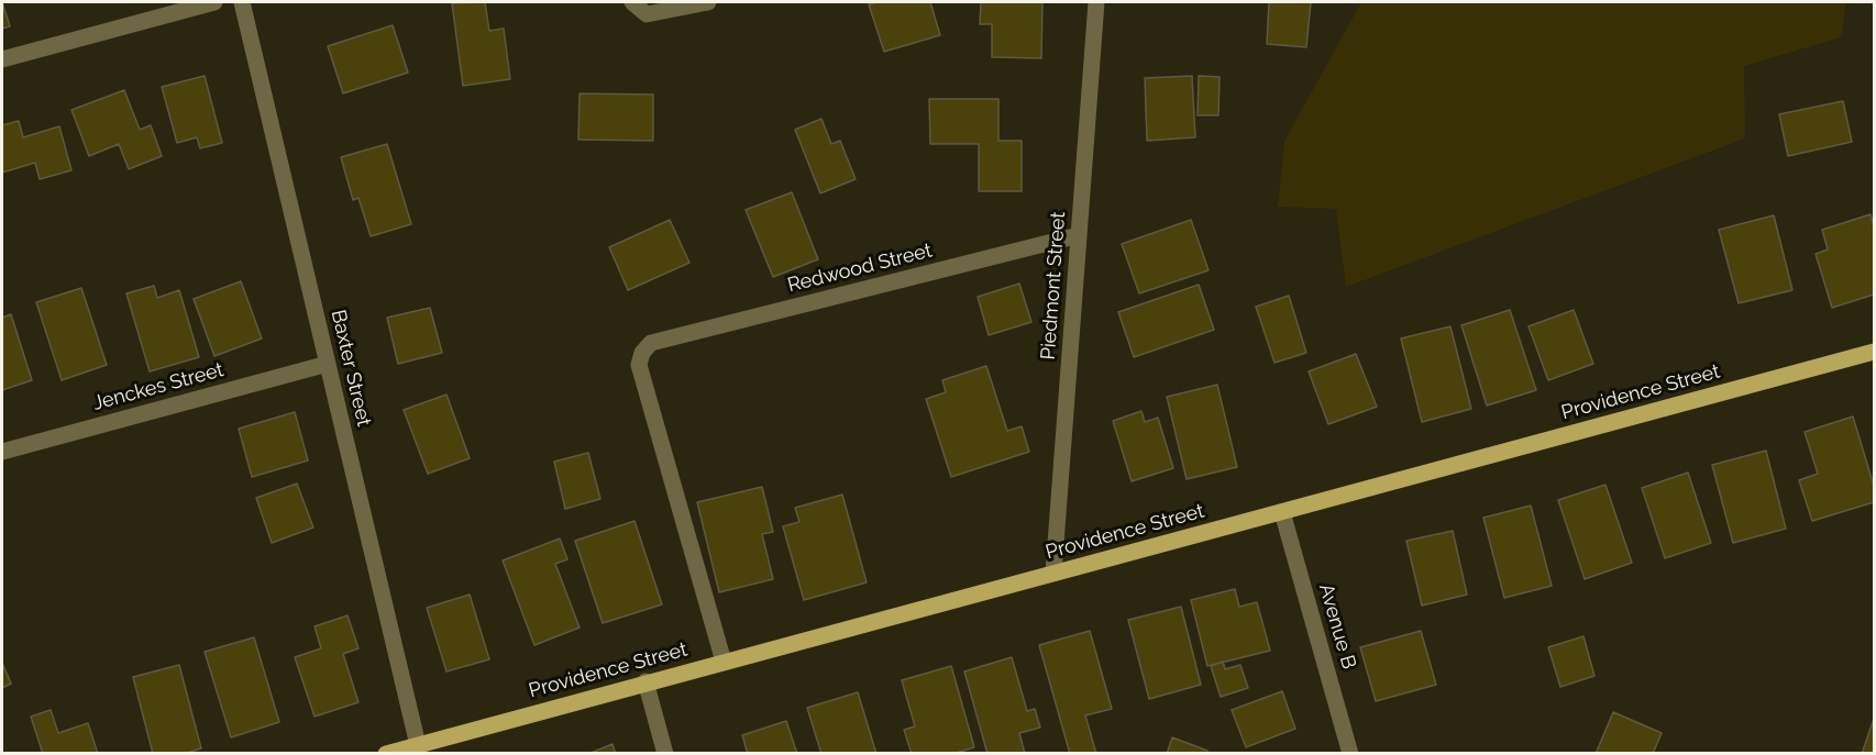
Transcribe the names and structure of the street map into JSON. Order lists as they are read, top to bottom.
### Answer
{
  "streets": {
    "main road": ["Providence Street"],
    "street": [
      "Redwood Street",
      "Piedmont Street",
      "Baxter Street",
      "Jenckes Street",
      "Avenue B"
    ]
  },
  "crossings": [
    ["Redwood Street", "Piedmont Street"],
    ["Redwood Street", "Providence Street"],
    ["Piedmont Street", "Providence Street"],
    ["Baxter Street", "Jenckes Street"],
    ["Baxter Street", "Providence Street"],
    ["Providence Street", "Avenue B"]
  ]
}
